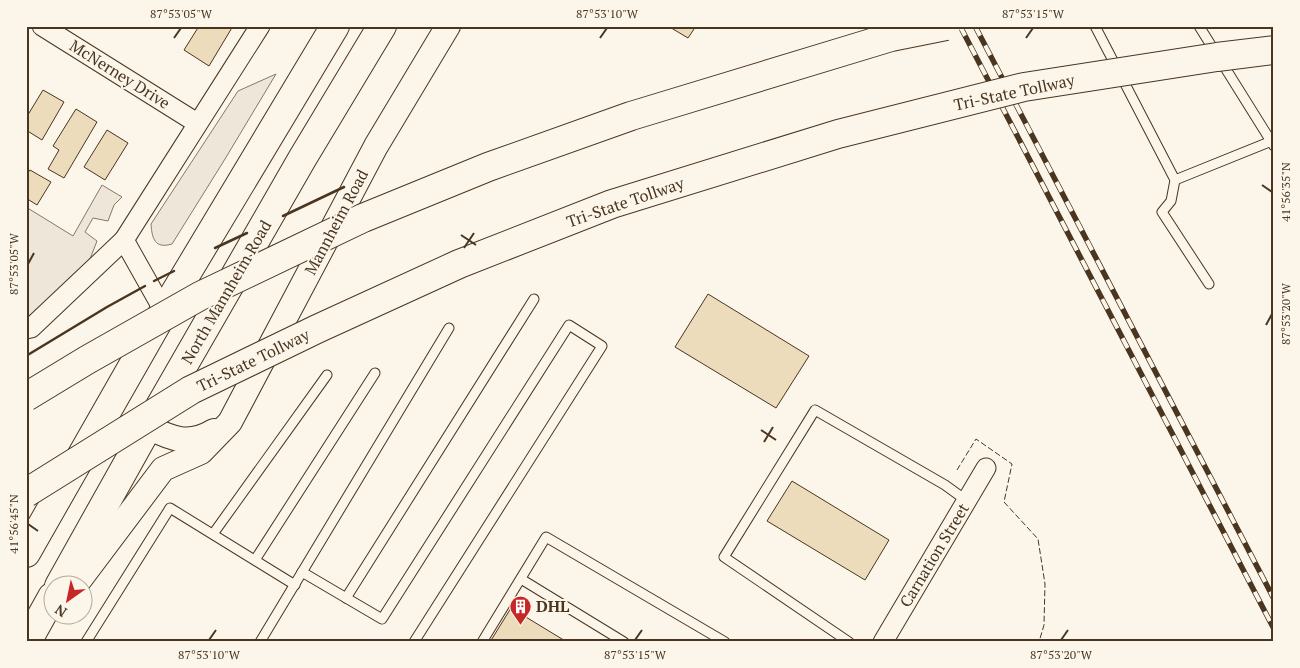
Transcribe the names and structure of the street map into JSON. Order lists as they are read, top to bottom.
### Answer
{
  "streets": {
    "main road": ["Tri-State Tollway", "North Mannheim Road"],
    "street": ["McNerney Drive", "Mannheim Road", "Carnation Street"]
  },
  "places": {
    "building": ["DHL"]
  },
  "north": "bottom left",
  "coordinates": [
    "87°53'05\"W",
    "87°53'10\"W",
    "87°53'15\"W",
    "41°56'35\"N",
    "87°53'20\"W",
    "41°56'45\"N"
  ]
}
